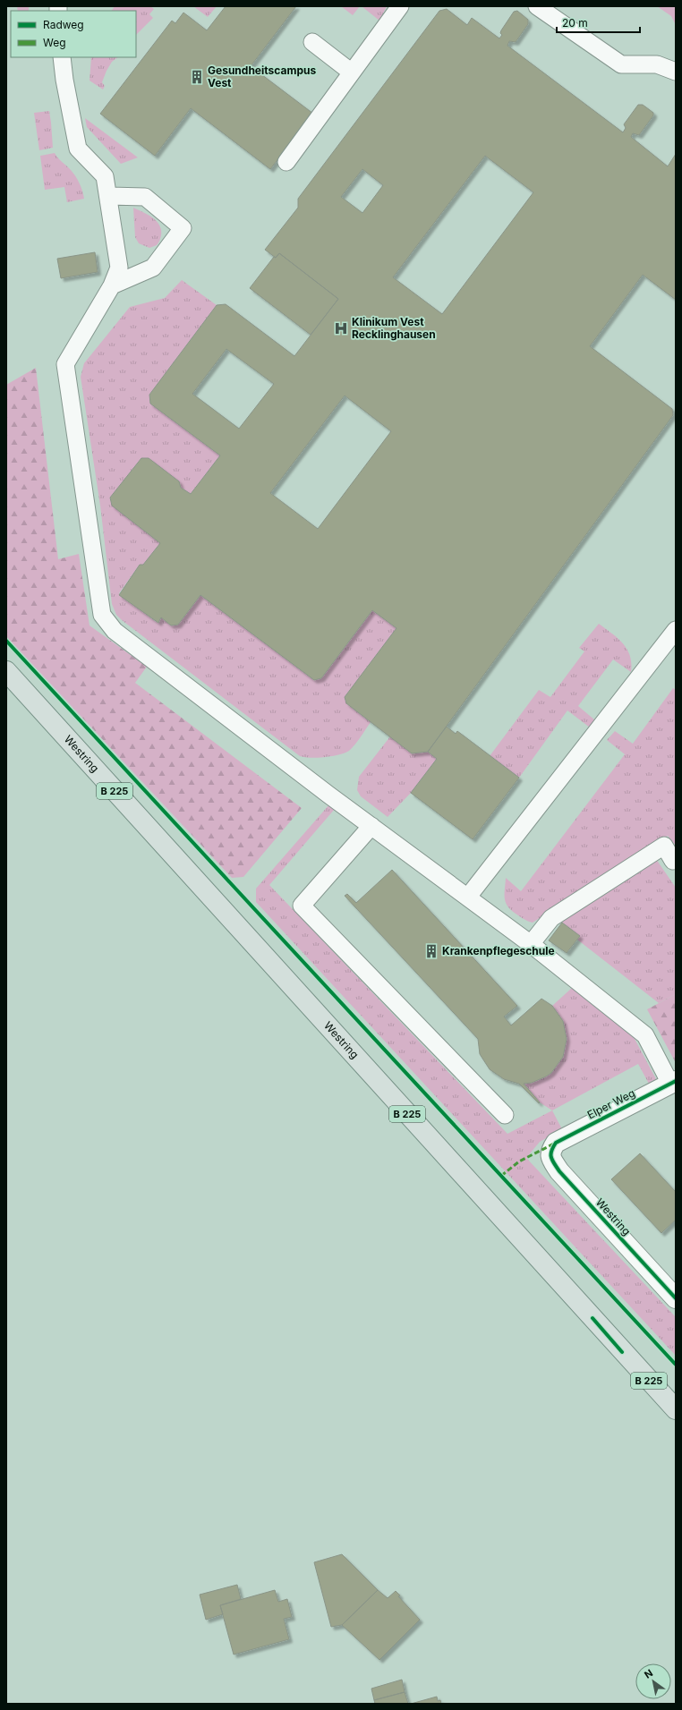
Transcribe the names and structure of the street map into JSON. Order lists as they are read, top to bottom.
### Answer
{
  "streets": {
    "main road": ["Westring", "B 225"],
    "street": ["Elper Weg"]
  },
  "crossings": [
    ["Westring", "Elper Weg"]
  ],
  "places": {
    "building": ["Gesundheitscampus Vest", "Krankenpflegeschule"],
    "hospital": ["Klinikum Vest Recklinghausen"]
  },
  "legend": ["Radweg", "Weg"],
  "scale_bar": "20 m",
  "north": "top left"
}
